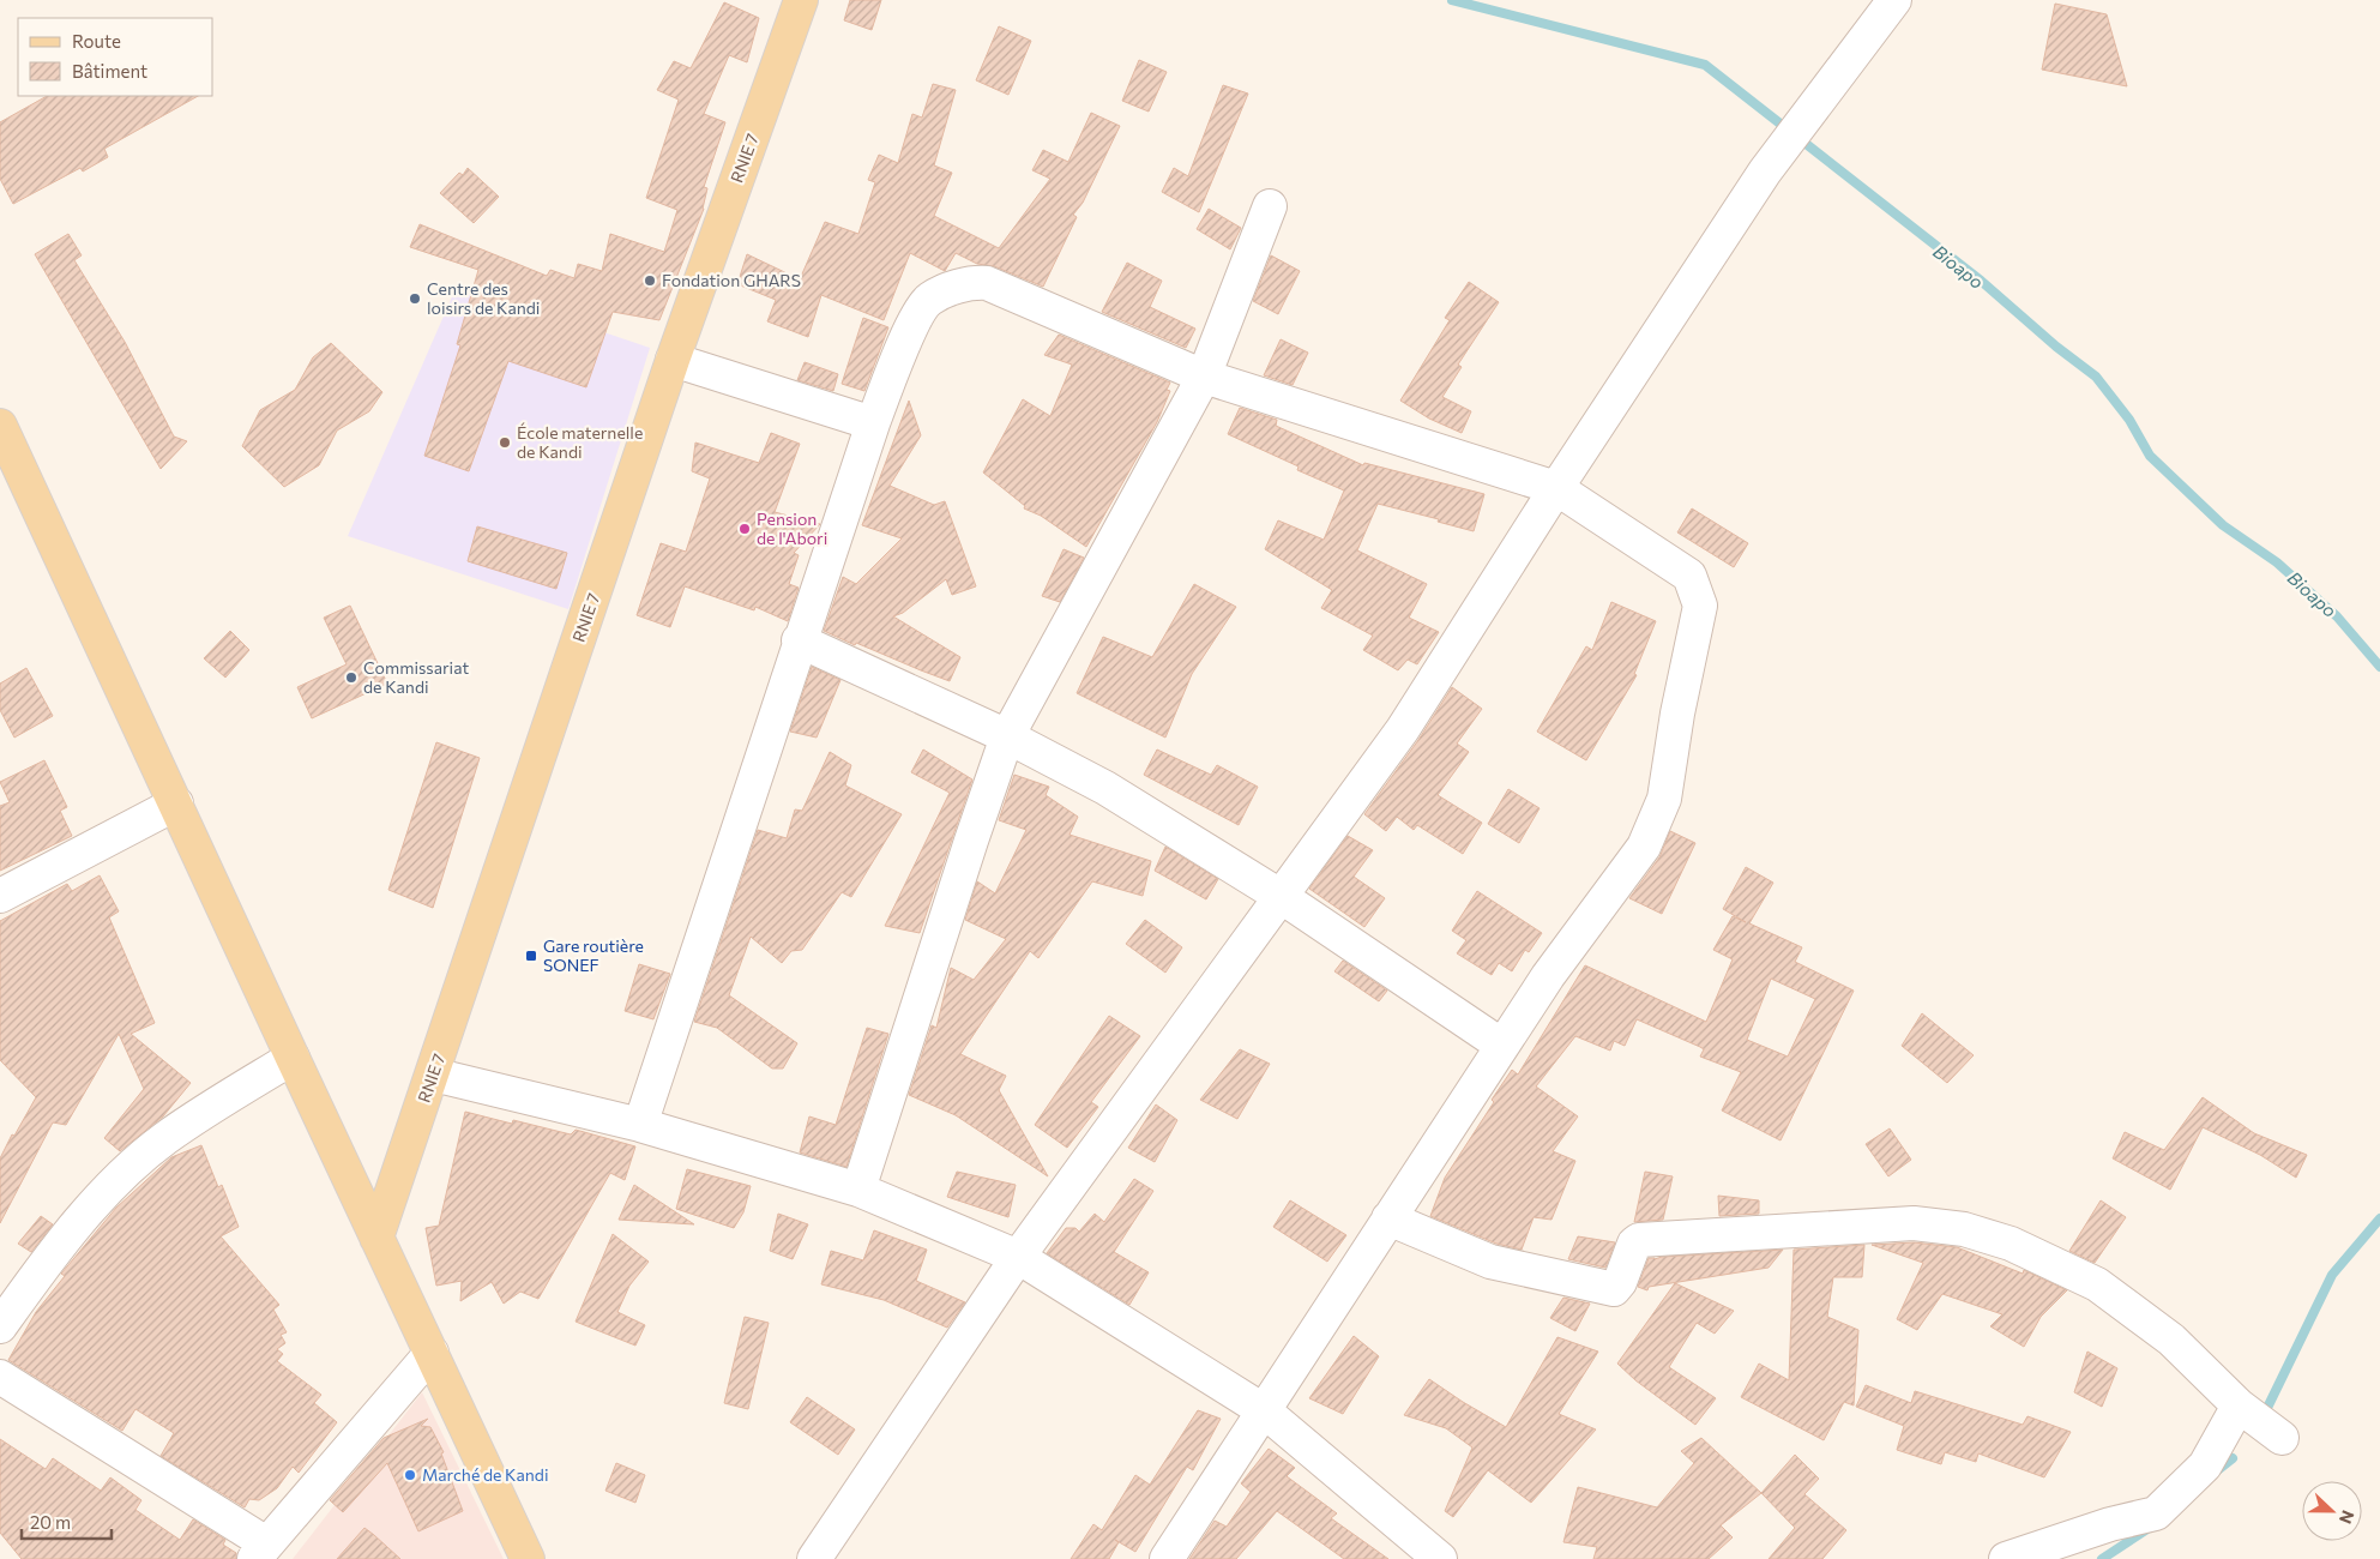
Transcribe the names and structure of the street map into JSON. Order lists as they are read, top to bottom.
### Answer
{
  "streets": {
    "main road": ["RNIE 7"]
  },
  "water": ["Bioapo"],
  "places": {
    "other": [
      "Fondation GHARS",
      "Centre des loisirs de Kandi",
      "École maternelle de Kandi",
      "Pension de l'Abori",
      "Commissariat de Kandi",
      "Marché de Kandi"
    ],
    "transit": ["Gare routière SONEF"]
  },
  "legend": ["Route", "Bâtiment"],
  "scale_bar": "20 m",
  "north": "right"
}
